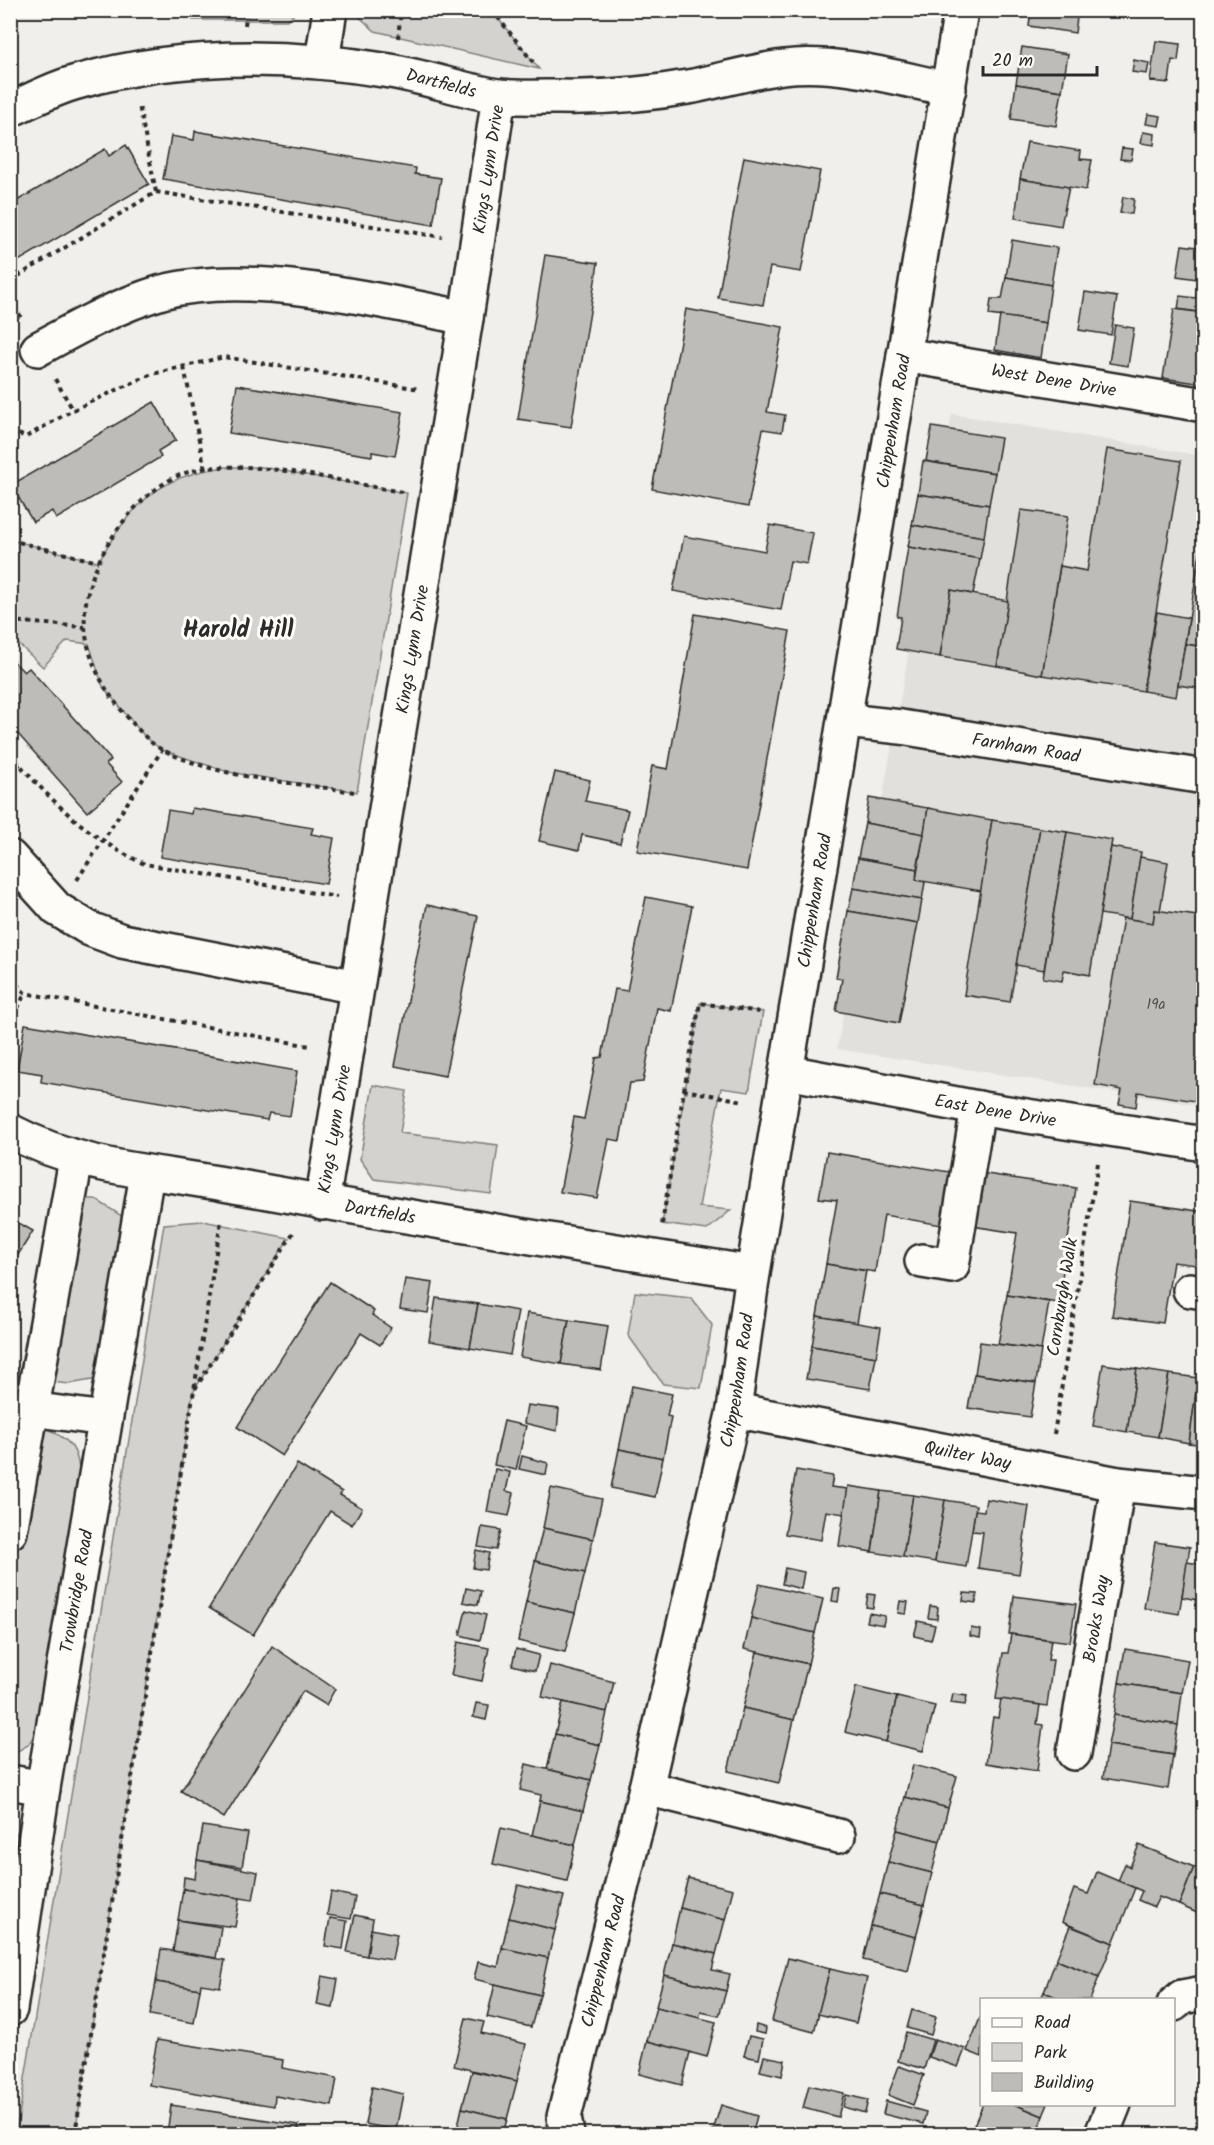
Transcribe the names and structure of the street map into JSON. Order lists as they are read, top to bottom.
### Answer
{
  "streets": {
    "street": [
      "Dartfields",
      "Kings Lynn Drive",
      "West Dene Drive",
      "Chippenham Road",
      "Farnham Road",
      "East Dene Drive",
      "Quilter Way",
      "Trowbridge Road",
      "Brooks Way"
    ],
    "path": ["Cornburgh Walk"]
  },
  "crossings": [
    ["Dartfields", "Kings Lynn Drive"],
    ["Dartfields", "Chippenham Road"],
    ["Dartfields", "Trowbridge Road"],
    ["West Dene Drive", "Chippenham Road"],
    ["Chippenham Road", "Farnham Road"],
    ["Chippenham Road", "East Dene Drive"],
    ["Chippenham Road", "Quilter Way"],
    ["East Dene Drive", "Cornburgh Walk"],
    ["Cornburgh Walk", "Quilter Way"],
    ["Quilter Way", "Brooks Way"]
  ],
  "districts": ["Harold Hill"],
  "house_numbers": ["19a"],
  "legend": ["Road", "Park", "Building"],
  "scale_bar": "20 m"
}
